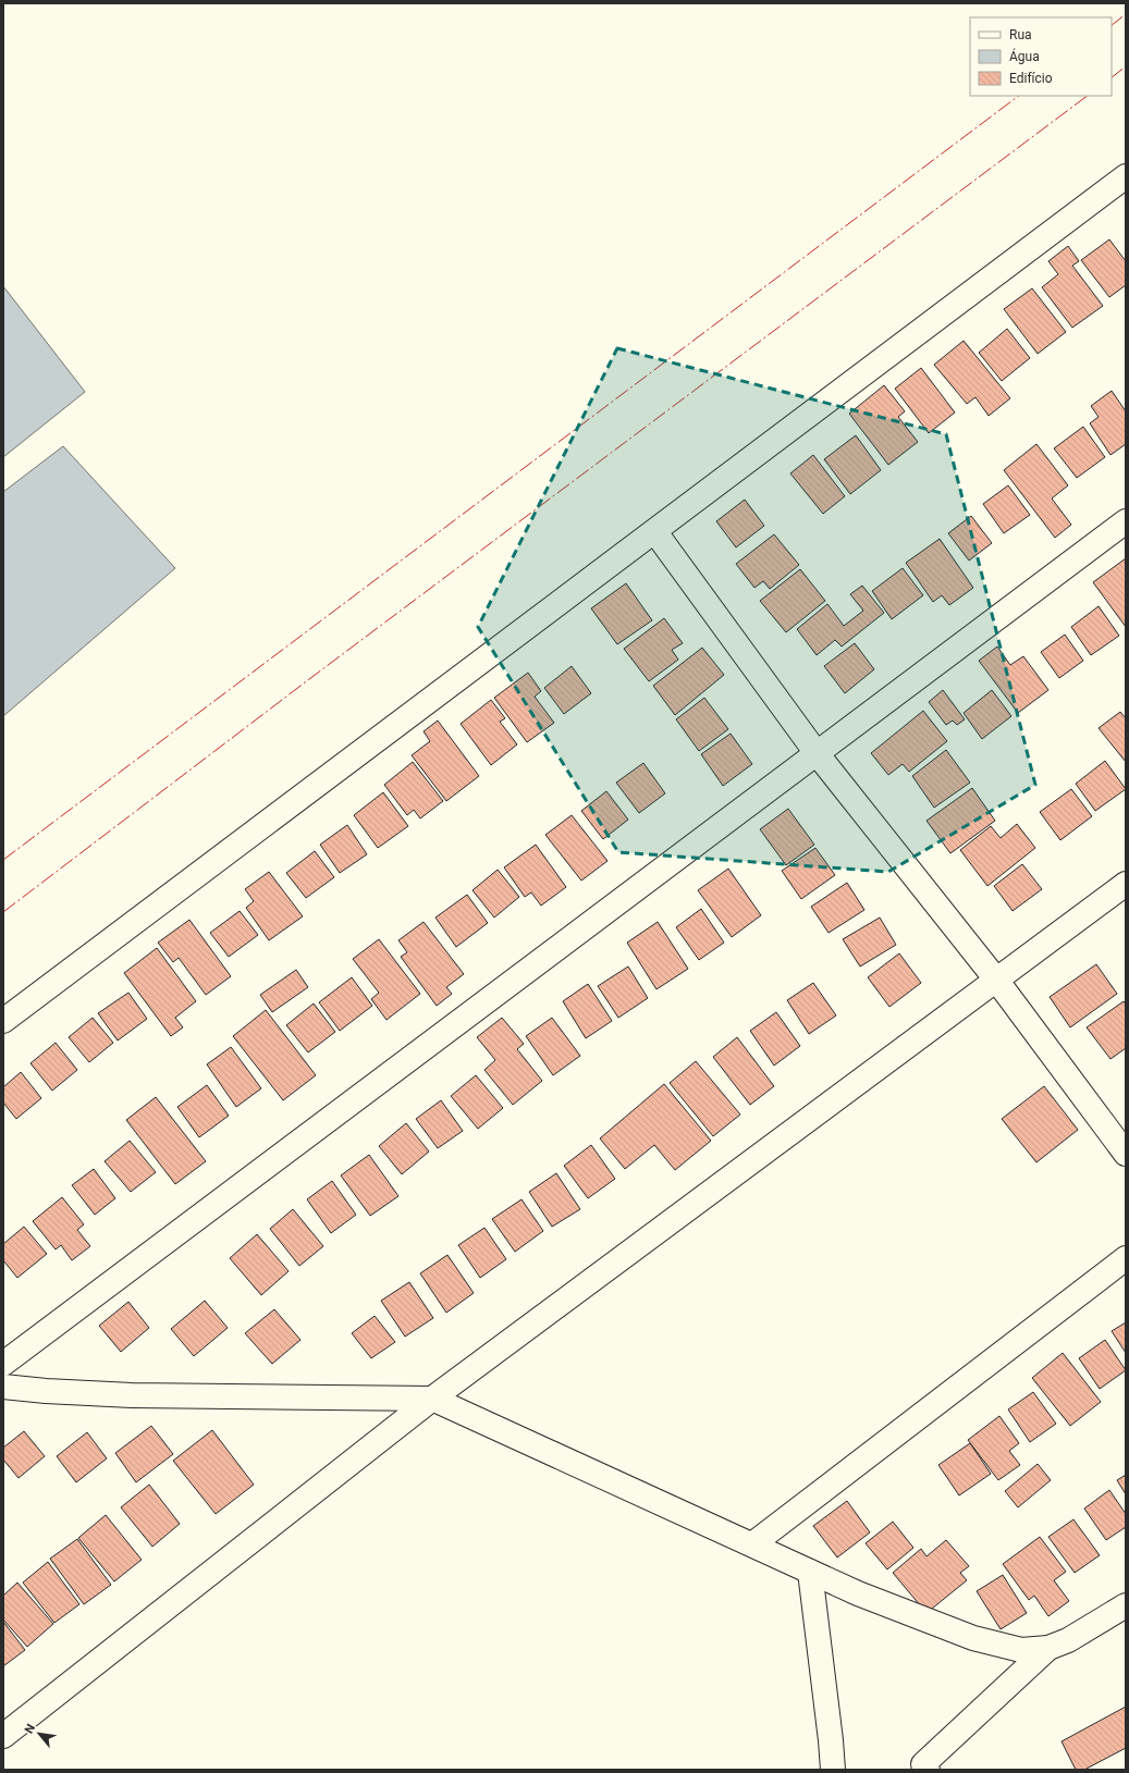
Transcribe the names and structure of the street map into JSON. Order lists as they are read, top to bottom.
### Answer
{
  "legend": ["Rua", "Água", "Edifício"],
  "north": "top left"
}
